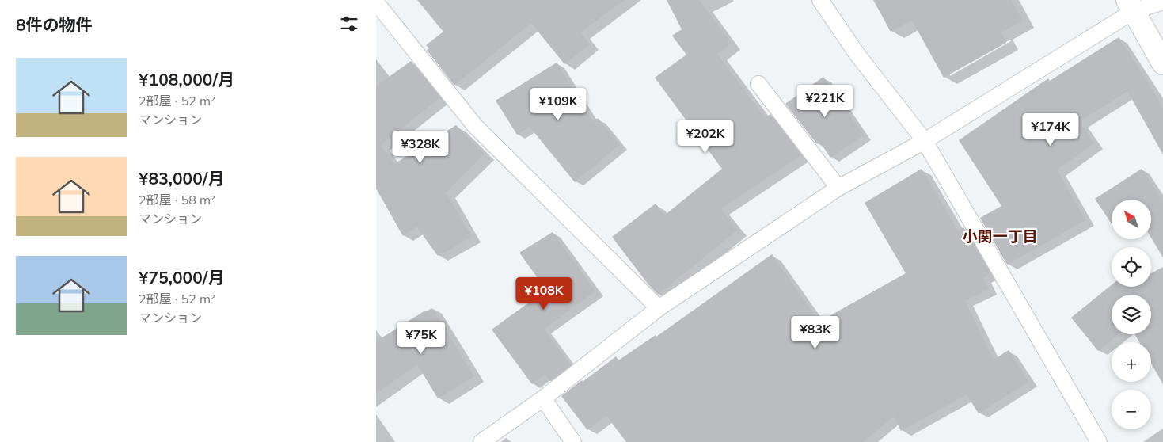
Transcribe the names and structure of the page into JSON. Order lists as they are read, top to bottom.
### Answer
{
  "districts": ["小関一丁目"],
  "north": "top left",
  "page": {
    "heading": "8件の物件",
    "list": [
      {
        "name": "¥108,000/月",
        "note": "2部屋 · 52 m² · マンション"
      },
      {
        "name": "¥83,000/月",
        "note": "2部屋 · 58 m² · マンション"
      },
      {
        "name": "¥75,000/月",
        "note": "2部屋 · 52 m² · マンション"
      }
    ],
    "price": [
      "¥221K",
      "¥109K",
      "¥174K",
      "¥202K",
      "¥328K",
      "¥108K",
      "¥83K",
      "¥75K"
    ],
    "map_buttons": ["+", "−"]
  }
}
